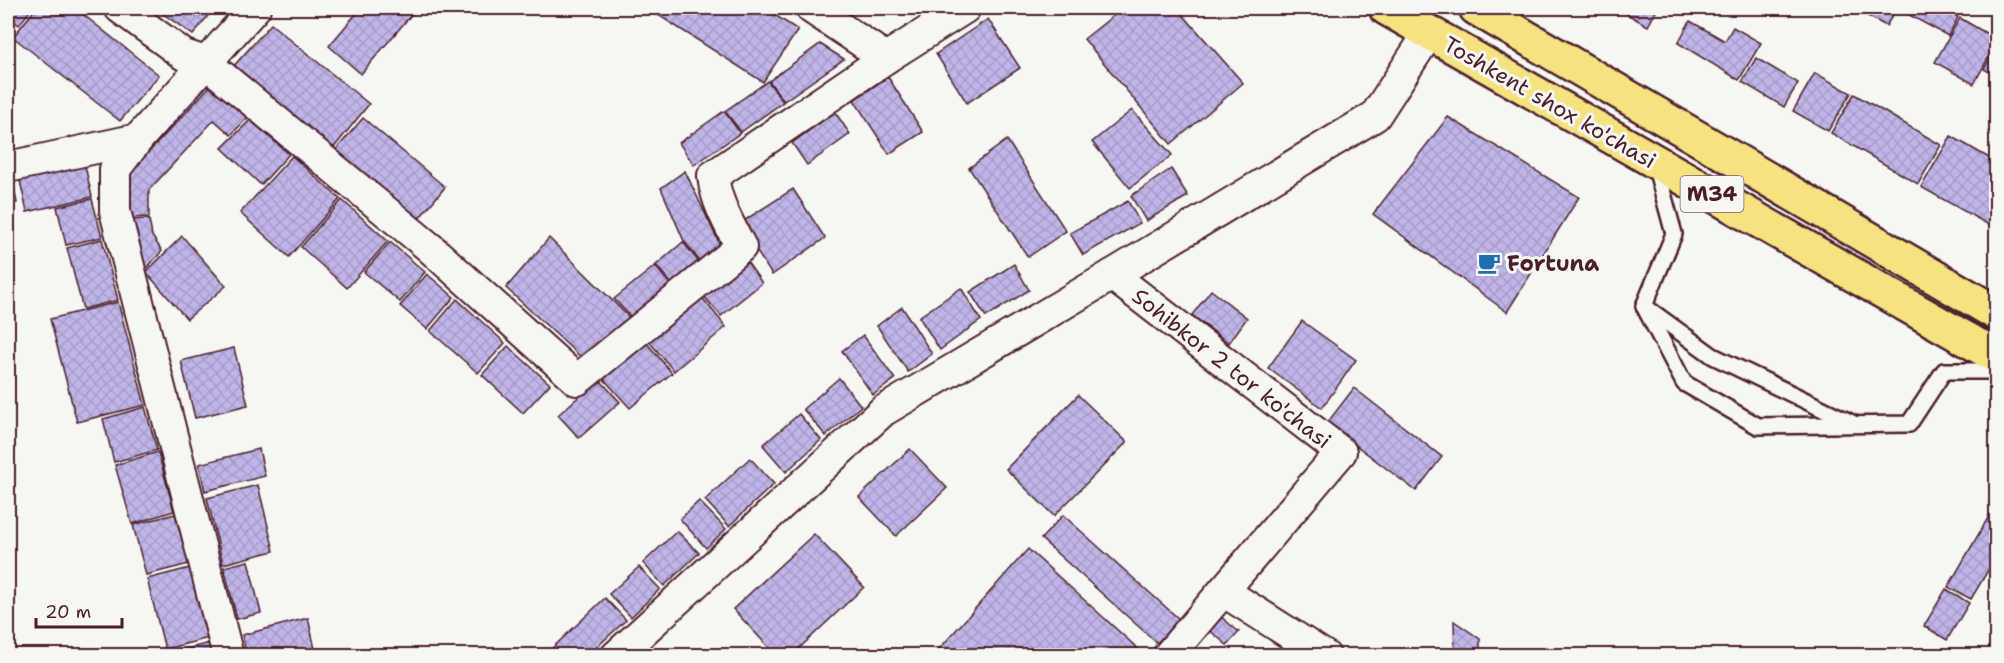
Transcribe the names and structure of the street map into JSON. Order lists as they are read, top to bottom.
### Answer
{
  "streets": {
    "main road": ["Toshkent shox ko'chasi", "M34"],
    "street": ["Sohibkor 2 tor ko'chasi"]
  },
  "places": {
    "cafe": ["Fortuna"]
  },
  "scale_bar": "20 m"
}
